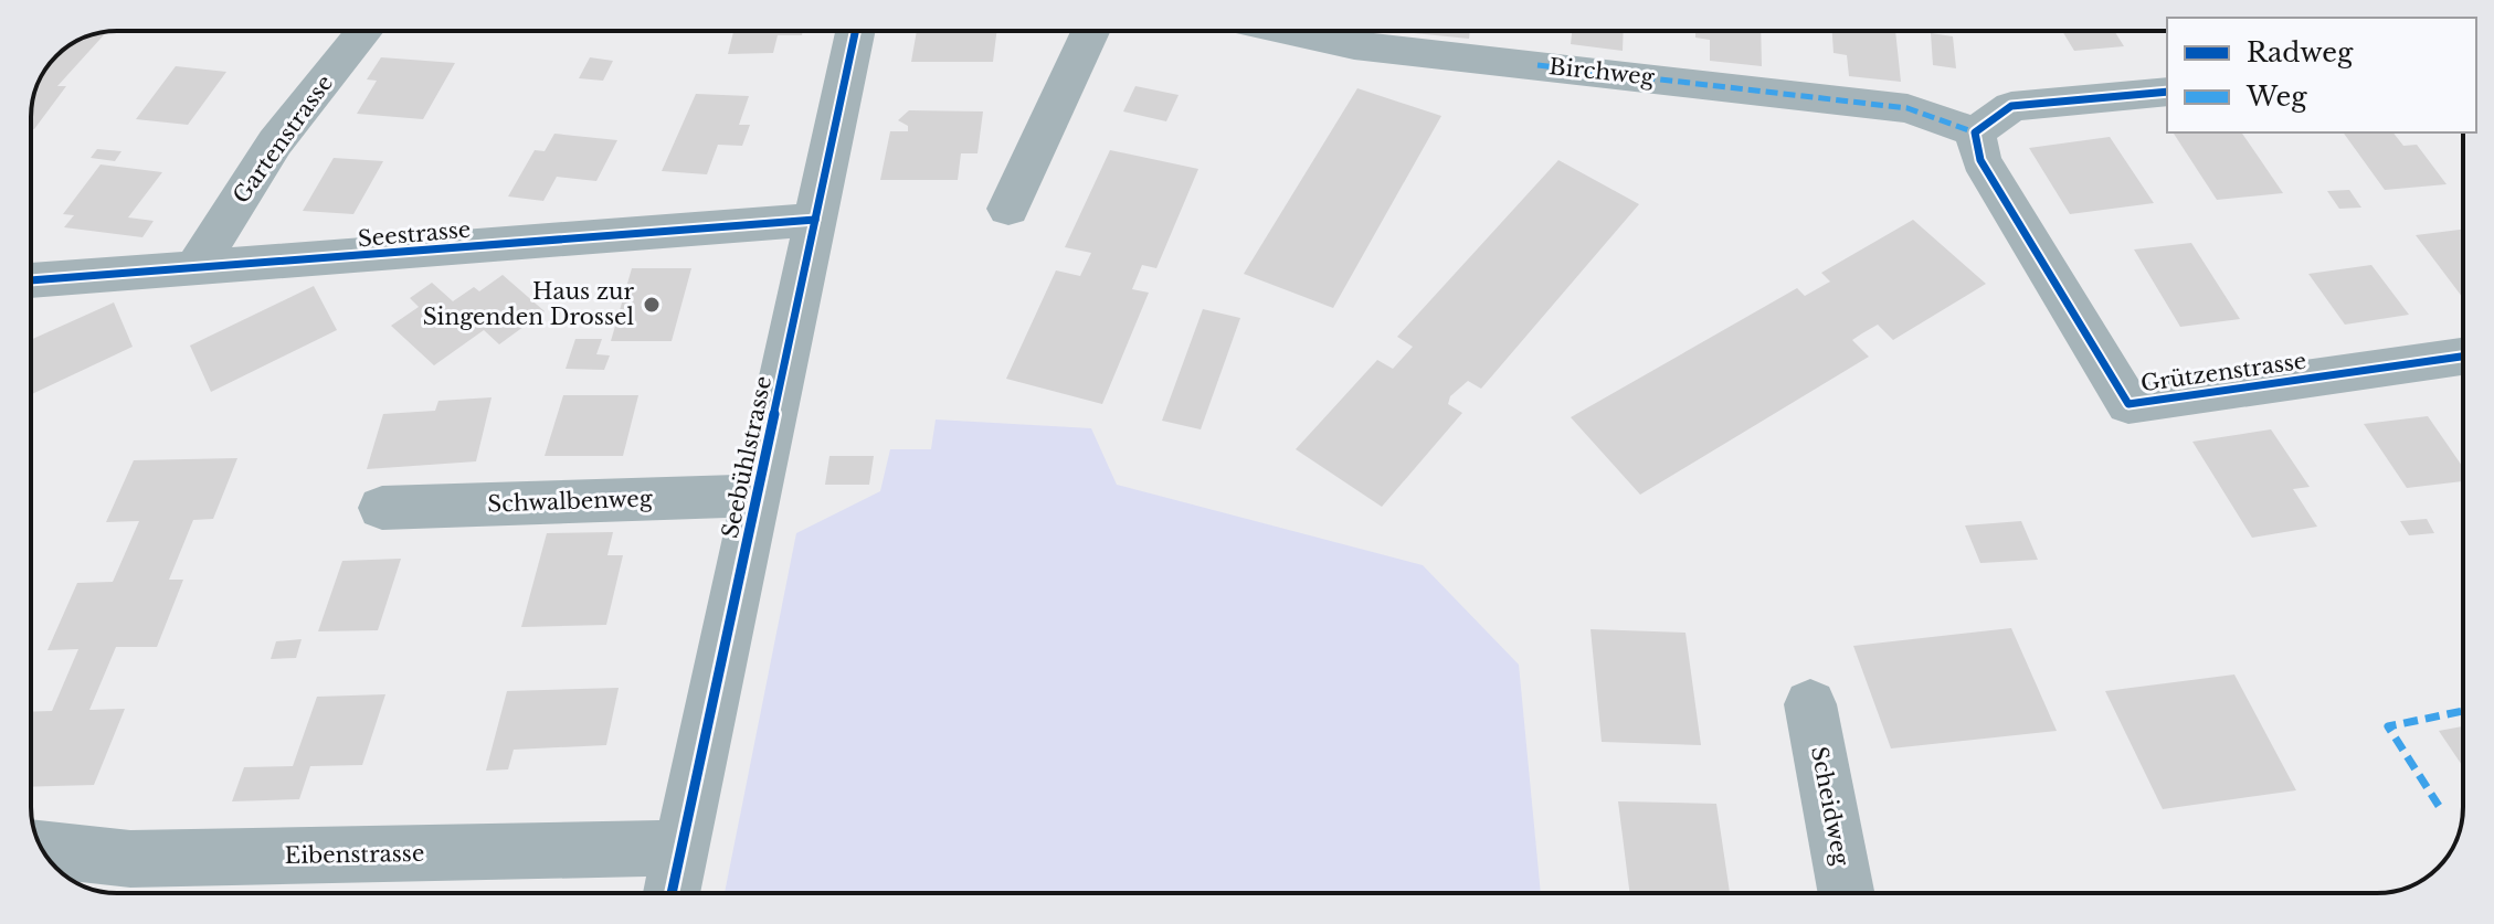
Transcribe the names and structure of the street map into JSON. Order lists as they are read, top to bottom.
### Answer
{
  "streets": {
    "street": [
      "Birchweg",
      "Gartenstrasse",
      "Seestrasse",
      "Grützenstrasse",
      "Seebühlstrasse",
      "Schwalbenweg",
      "Scheidweg",
      "Eibenstrasse"
    ]
  },
  "crossings": [
    ["Birchweg", "Grützenstrasse"],
    ["Gartenstrasse", "Seestrasse"],
    ["Seestrasse", "Seebühlstrasse"],
    ["Seebühlstrasse", "Schwalbenweg"],
    ["Seebühlstrasse", "Eibenstrasse"]
  ],
  "places": ["Haus zur Singenden Drossel"],
  "legend": ["Radweg", "Weg"]
}
